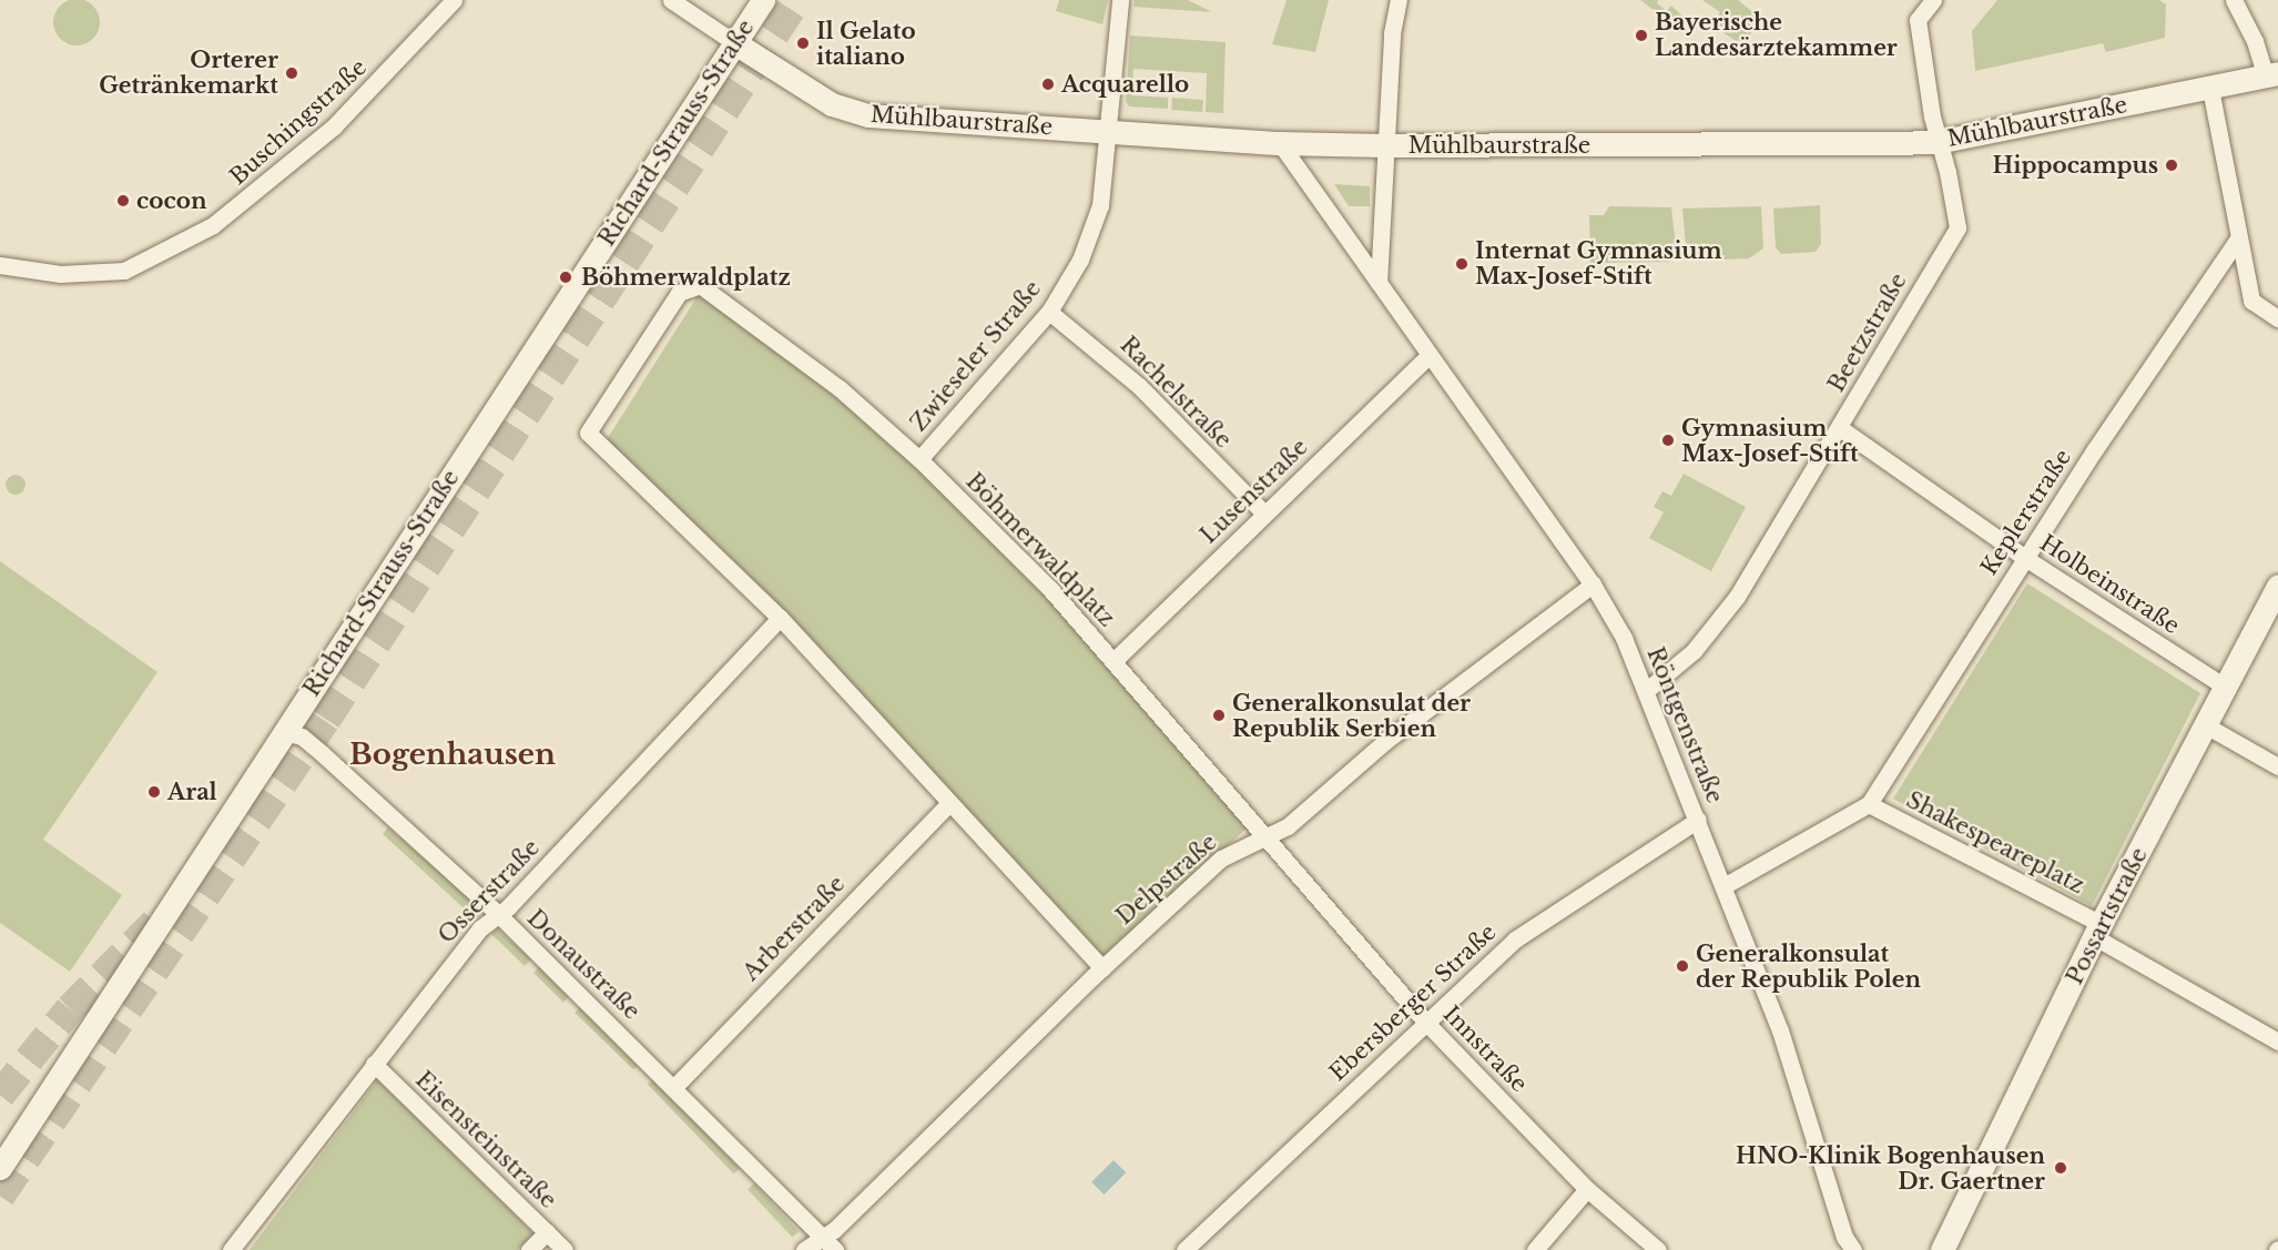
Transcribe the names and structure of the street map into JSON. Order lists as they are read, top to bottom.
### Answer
{
  "streets": {
    "street": [
      "Mühlbaurstraße",
      "Buschingstraße",
      "Richard-Strauss-Straße",
      "Beetzstraße",
      "Zwieseler Straße",
      "Rachelstraße",
      "Lusenstraße",
      "Keplerstraße",
      "Böhmerwaldplatz",
      "Holbeinstraße",
      "Röntgenstraße",
      "Shakespeareplatz",
      "Delpstraße",
      "Osserstraße",
      "Possartstraße",
      "Arberstraße",
      "Donaustraße",
      "Ebersberger Straße",
      "Innstraße",
      "Eisensteinstraße"
    ]
  },
  "crossings": [
    ["Mühlbaurstraße", "Richard-Strauss-Straße"],
    ["Mühlbaurstraße", "Beetzstraße"],
    ["Mühlbaurstraße", "Zwieseler Straße"],
    ["Mühlbaurstraße", "Röntgenstraße"],
    ["Richard-Strauss-Straße", "Donaustraße"],
    ["Beetzstraße", "Holbeinstraße"],
    ["Beetzstraße", "Röntgenstraße"],
    ["Zwieseler Straße", "Rachelstraße"],
    ["Zwieseler Straße", "Böhmerwaldplatz"],
    ["Rachelstraße", "Lusenstraße"],
    ["Lusenstraße", "Böhmerwaldplatz"],
    ["Lusenstraße", "Röntgenstraße"],
    ["Keplerstraße", "Holbeinstraße"],
    ["Keplerstraße", "Röntgenstraße"],
    ["Keplerstraße", "Shakespeareplatz"],
    ["Böhmerwaldplatz", "Delpstraße"],
    ["Böhmerwaldplatz", "Osserstraße"],
    ["Böhmerwaldplatz", "Arberstraße"],
    ["Böhmerwaldplatz", "Innstraße"],
    ["Holbeinstraße", "Possartstraße"],
    ["Röntgenstraße", "Delpstraße"],
    ["Röntgenstraße", "Ebersberger Straße"],
    ["Shakespeareplatz", "Possartstraße"],
    ["Delpstraße", "Donaustraße"],
    ["Delpstraße", "Innstraße"],
    ["Osserstraße", "Donaustraße"],
    ["Osserstraße", "Eisensteinstraße"],
    ["Arberstraße", "Donaustraße"],
    ["Ebersberger Straße", "Innstraße"]
  ],
  "districts": ["Bogenhausen"],
  "places": [
    "Bayerische Landesärztekammer",
    "Il Gelato italiano",
    "Orterer Getränkemarkt",
    "Acquarello",
    "Hippocampus",
    "cocon",
    "Internat Gymnasium Max-Josef-Stift",
    "Böhmerwaldplatz",
    "Gymnasium Max-Josef-Stift",
    "Generalkonsulat der Republik Serbien",
    "Aral",
    "Generalkonsulat der Republik Polen",
    "HNO-Klinik Bogenhausen Dr. Gaertner"
  ]
}
